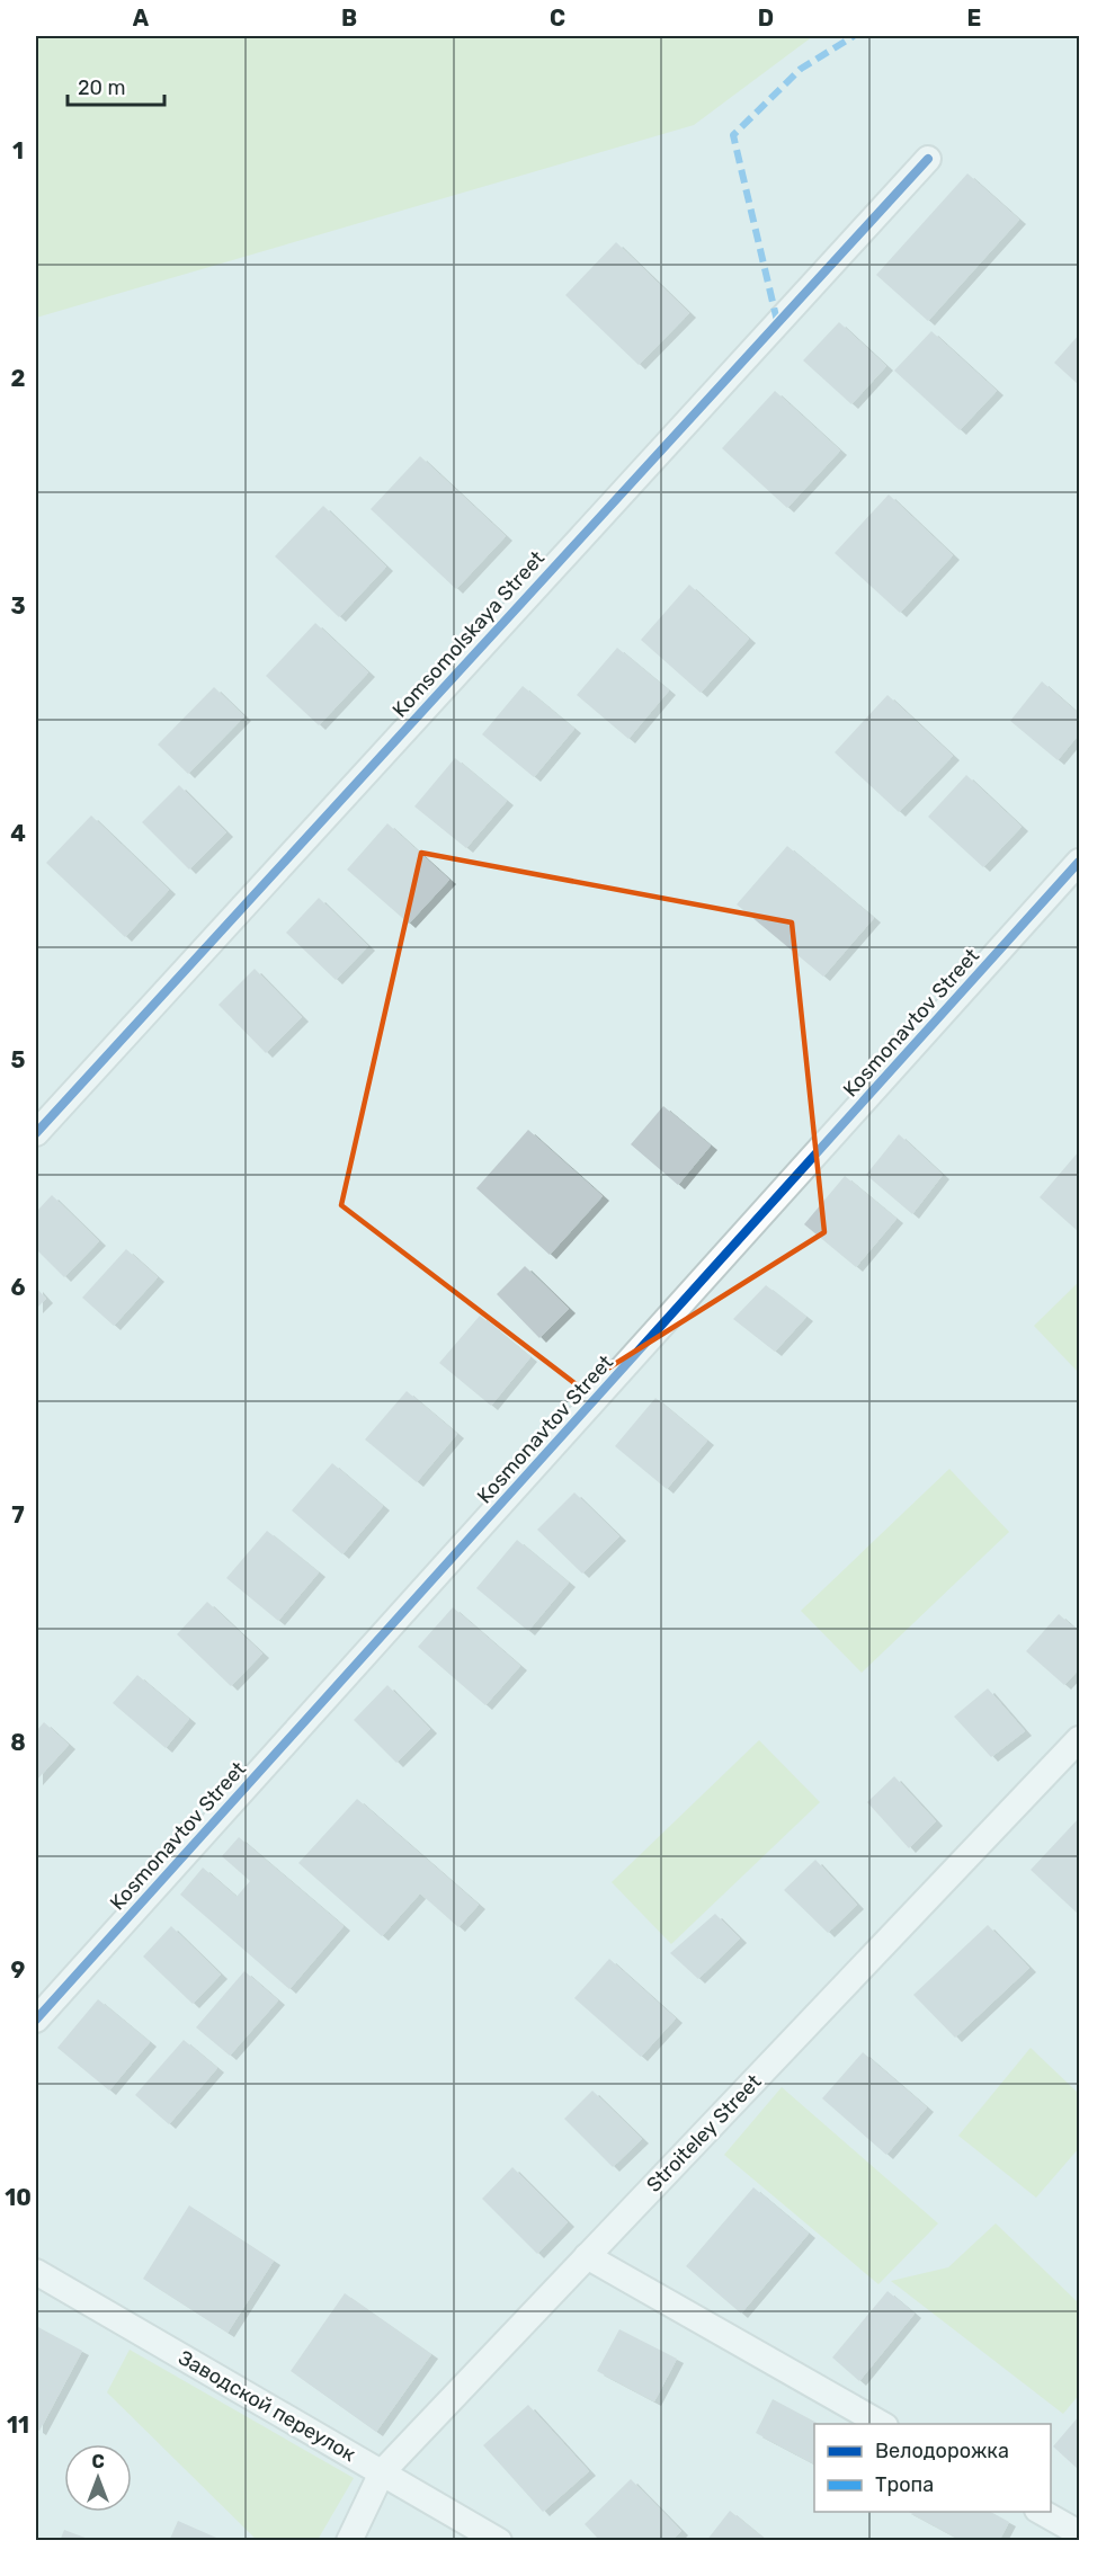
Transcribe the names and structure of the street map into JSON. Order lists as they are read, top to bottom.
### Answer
{
  "streets": {
    "street": [
      "Komsomolskaya Street",
      "Kosmonavtov Street",
      "Stroiteley Street",
      "Заводской переулок"
    ]
  },
  "crossings": [
    ["Stroiteley Street", "Заводской переулок"]
  ],
  "legend": ["Велодорожка", "Тропа"],
  "scale_bar": "20 m",
  "north": "top",
  "grid": {
    "columns": [
      "A",
      "B",
      "C",
      "D",
      "E"
    ],
    "rows": [
      "1",
      "2",
      "3",
      "4",
      "5",
      "6",
      "7",
      "8",
      "9",
      "10",
      "11"
    ]
  }
}
